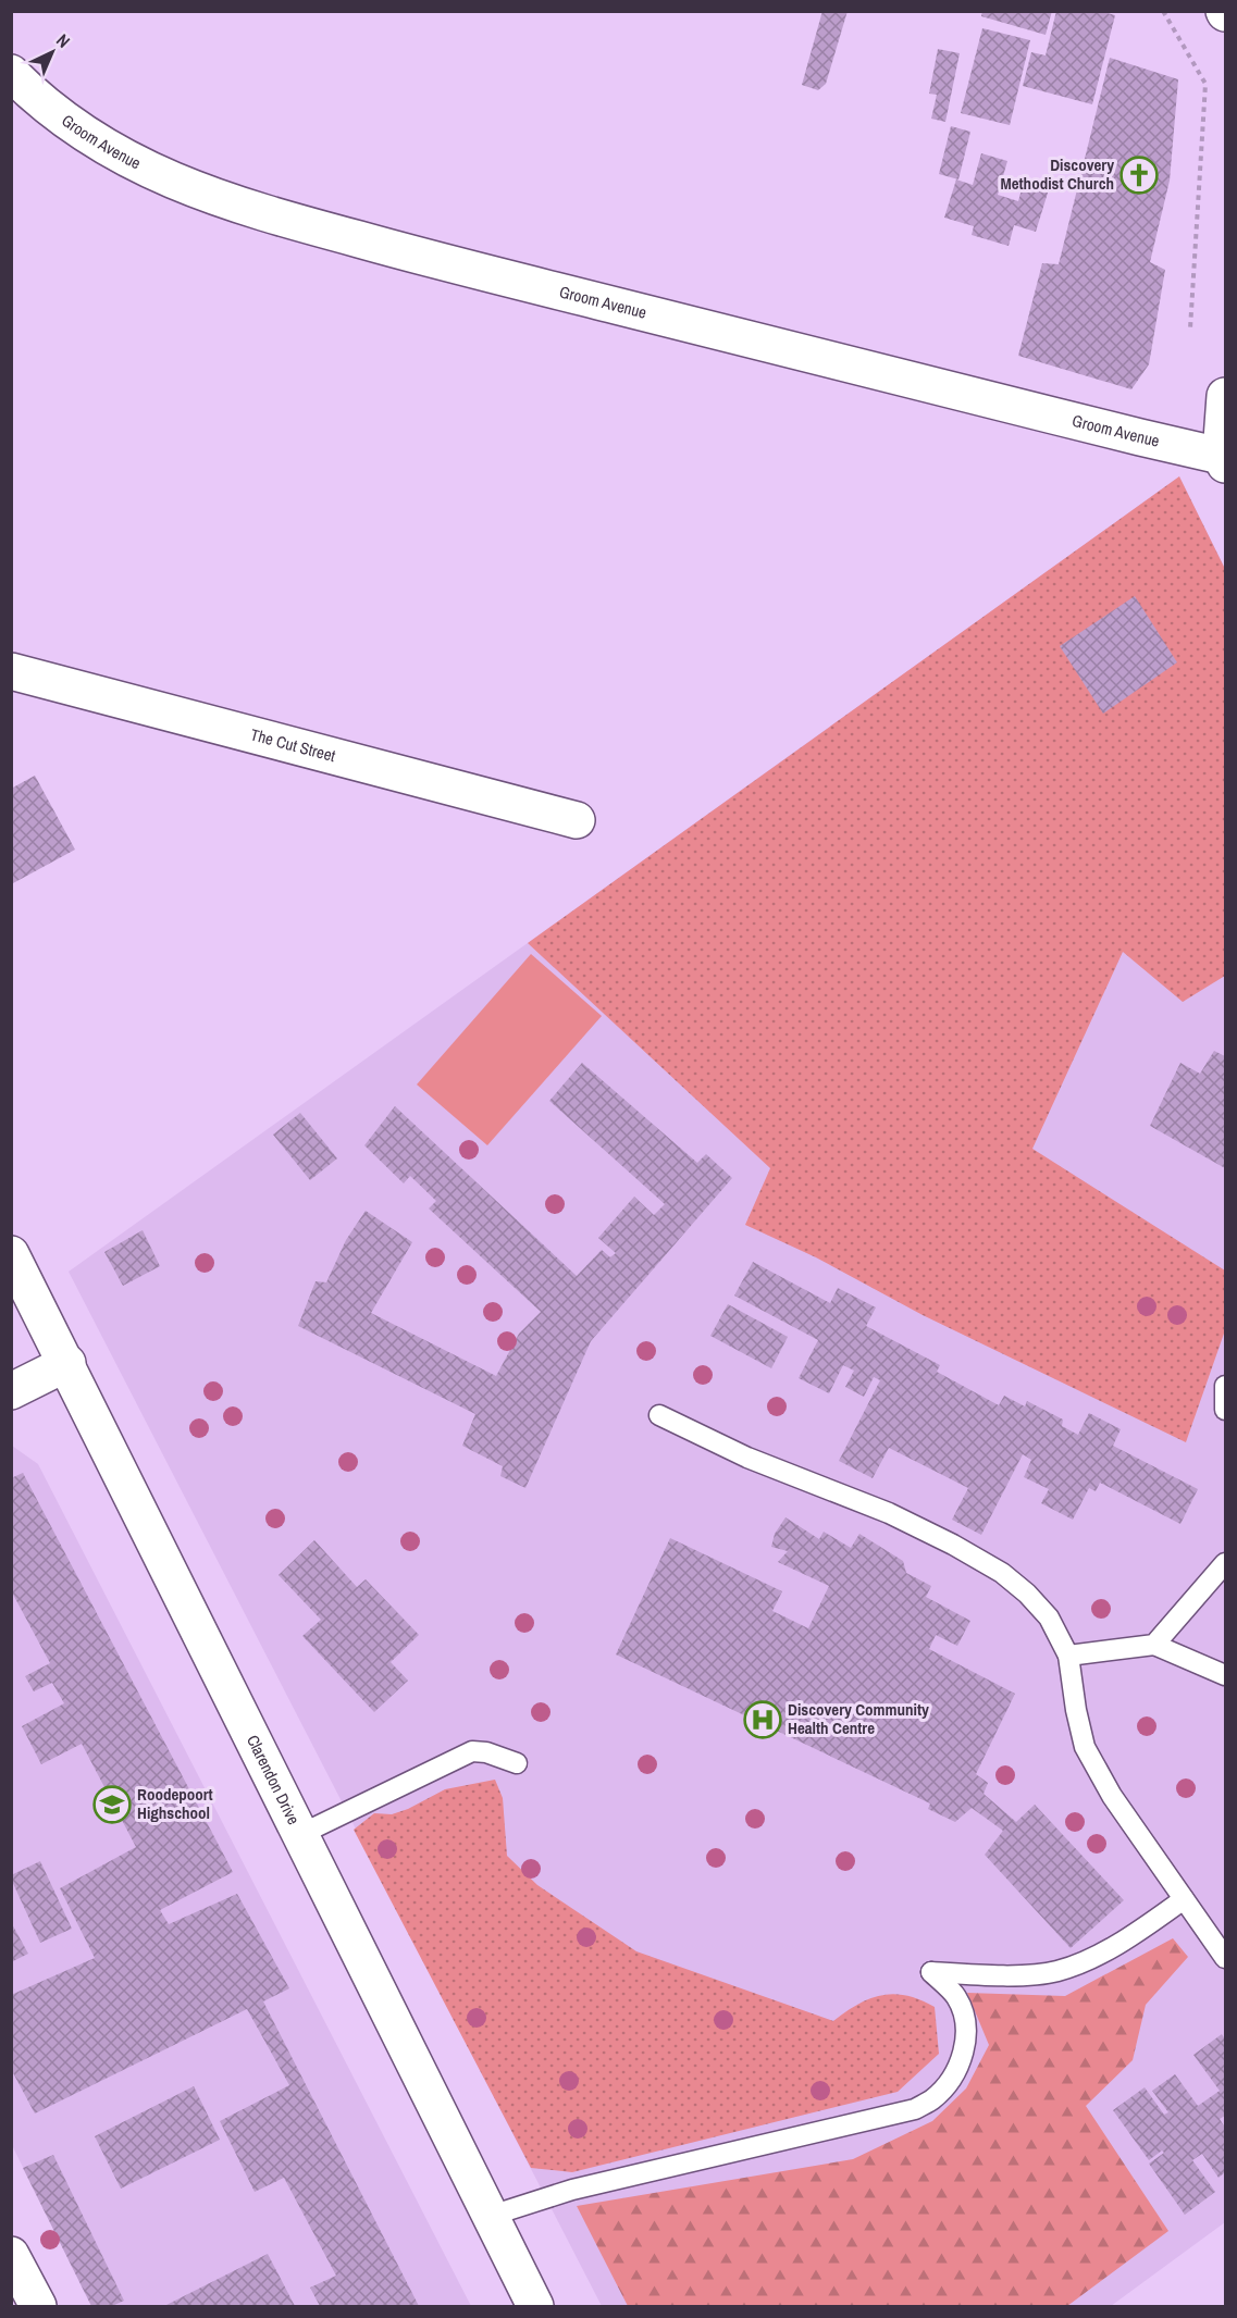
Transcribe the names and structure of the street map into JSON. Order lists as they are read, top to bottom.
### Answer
{
  "streets": {
    "street": ["Groom Avenue", "The Cut Street", "Clarendon Drive"]
  },
  "places": {
    "church": ["Discovery Methodist Church"],
    "hospital": ["Discovery Community Health Centre"],
    "school or university": ["Roodepoort Highschool"]
  },
  "north": "top right"
}
